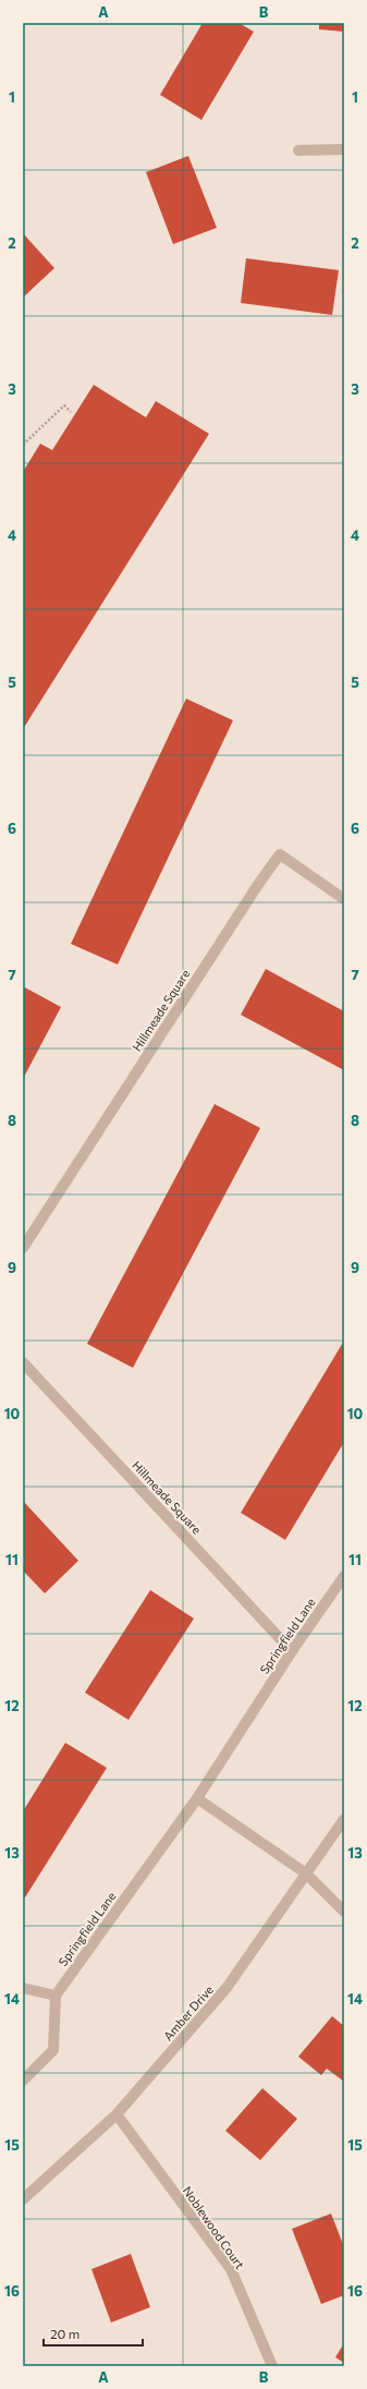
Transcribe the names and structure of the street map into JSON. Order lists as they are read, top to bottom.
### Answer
{
  "streets": {
    "street": [
      "Hillmeade Square",
      "Springfield Lane",
      "Amber Drive",
      "Noblewood Court"
    ]
  },
  "crossings": [
    ["Hillmeade Square", "Springfield Lane"],
    ["Amber Drive", "Noblewood Court"]
  ],
  "scale_bar": "20 m",
  "grid": {
    "columns": ["A", "B"],
    "rows": [
      "1",
      "2",
      "3",
      "4",
      "5",
      "6",
      "7",
      "8",
      "9",
      "10",
      "11",
      "12",
      "13",
      "14",
      "15",
      "16"
    ]
  }
}
